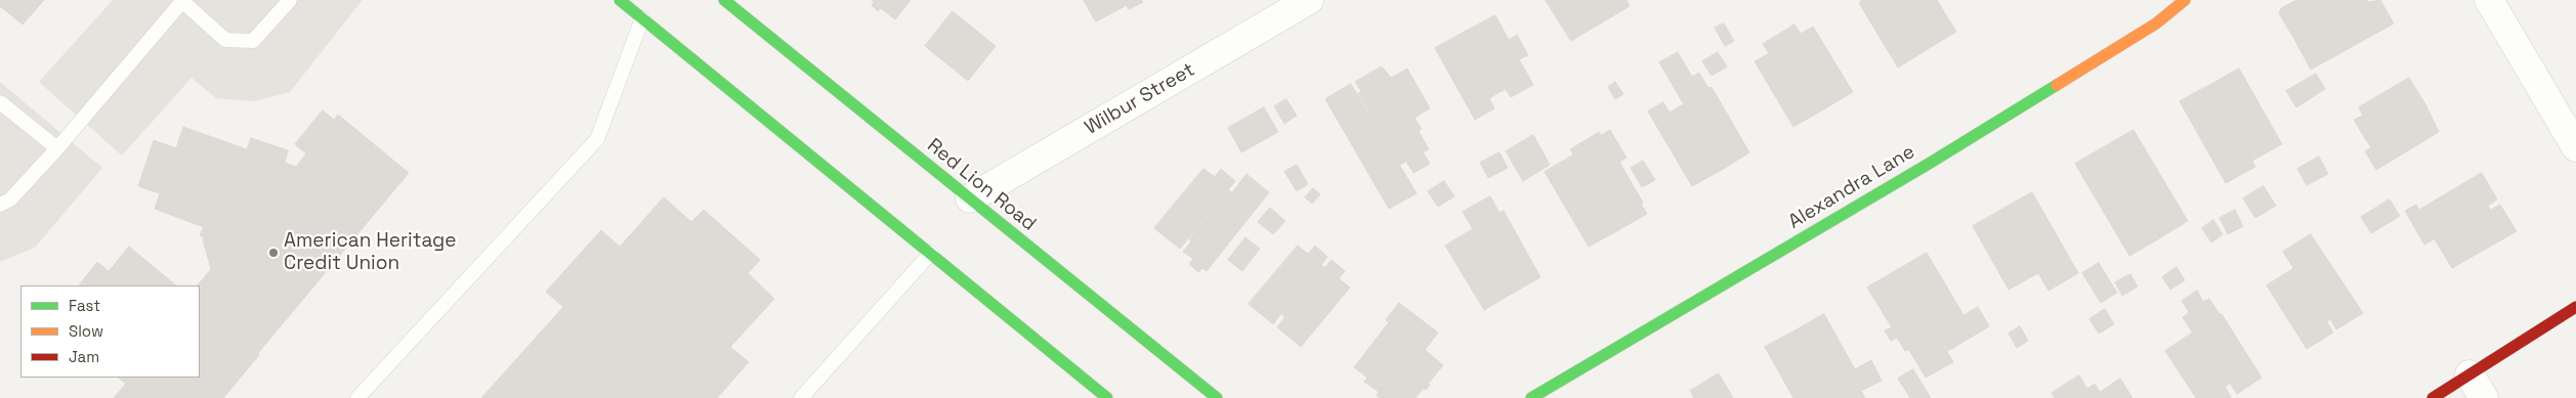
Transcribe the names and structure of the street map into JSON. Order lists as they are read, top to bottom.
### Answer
{
  "streets": {
    "main road": ["Red Lion Road", "Alexandra Lane"],
    "street": ["Wilbur Street"]
  },
  "crossings": [
    ["Wilbur Street", "Red Lion Road"]
  ],
  "places": ["American Heritage Credit Union"],
  "legend": ["Fast", "Slow", "Jam"]
}
